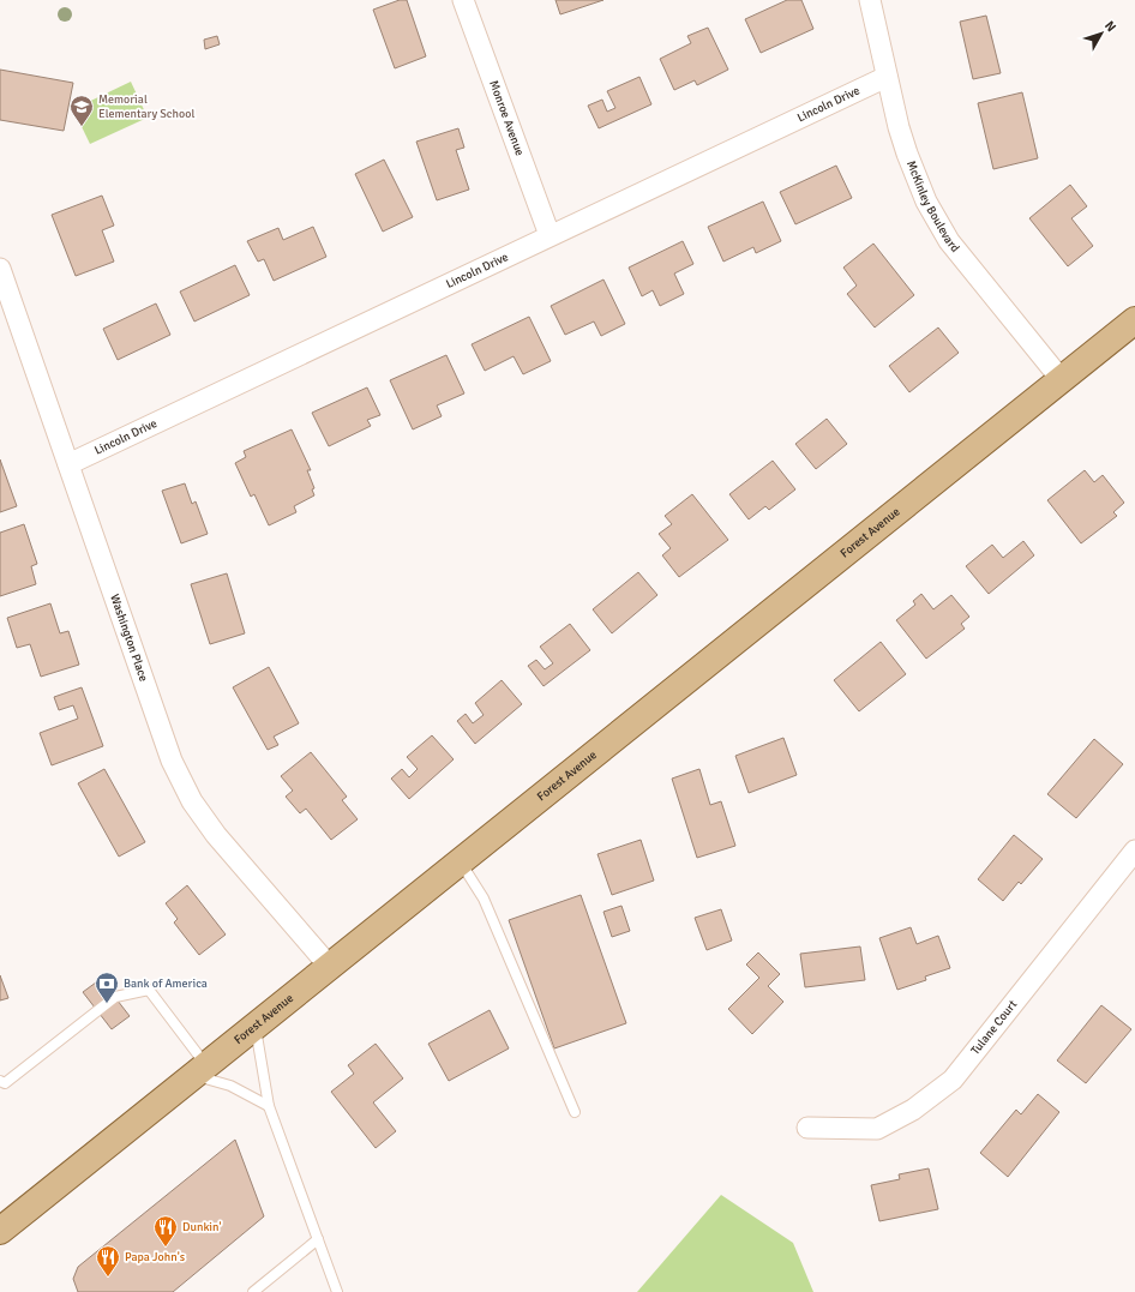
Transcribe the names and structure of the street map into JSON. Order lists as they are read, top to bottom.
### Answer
{
  "streets": {
    "main road": ["Forest Avenue"],
    "street": [
      "Lincoln Drive",
      "Monroe Avenue",
      "McKinley Boulevard",
      "Washington Place",
      "Tulane Court"
    ]
  },
  "crossings": [
    ["Lincoln Drive", "Monroe Avenue"],
    ["Lincoln Drive", "McKinley Boulevard"],
    ["Lincoln Drive", "Washington Place"],
    ["McKinley Boulevard", "Forest Avenue"],
    ["Forest Avenue", "Washington Place"]
  ],
  "places": {
    "school or university": ["Memorial Elementary School"],
    "bank": ["Bank of America"],
    "restaurant": ["Dunkin'", "Papa John's"]
  },
  "north": "top right"
}
